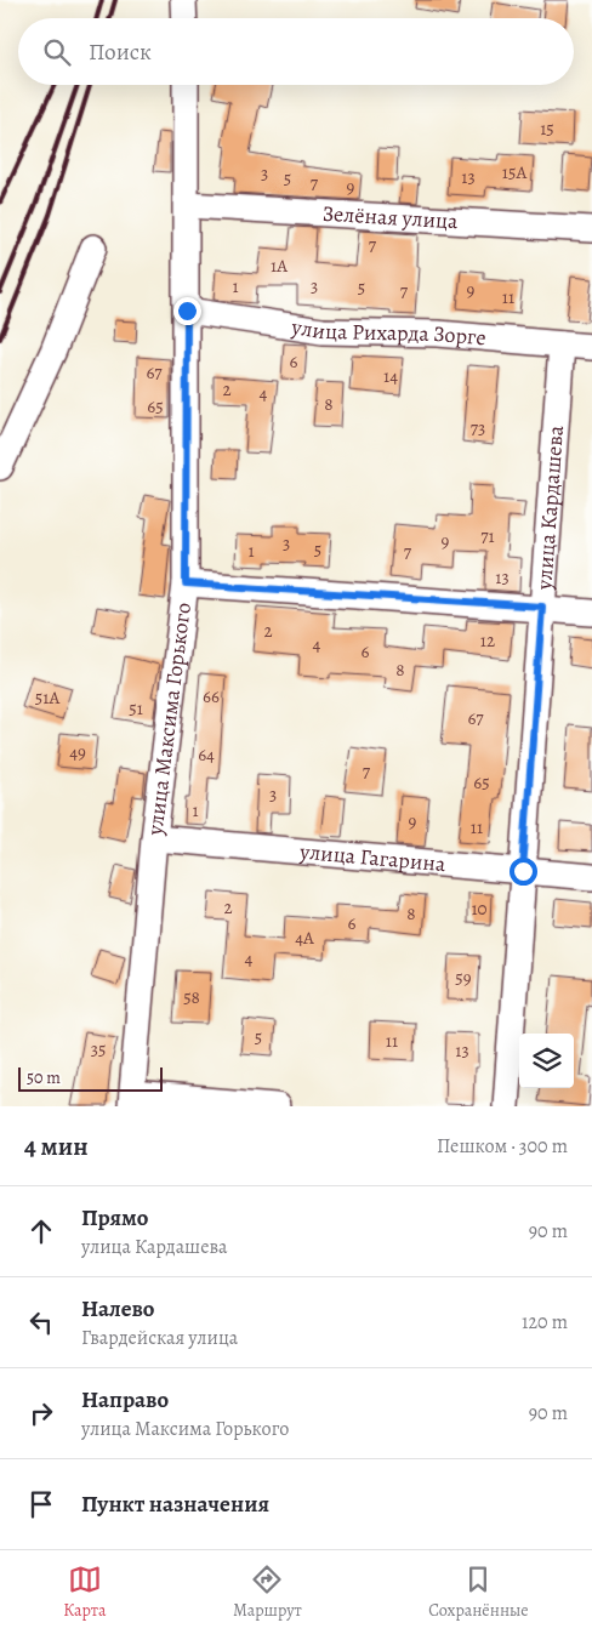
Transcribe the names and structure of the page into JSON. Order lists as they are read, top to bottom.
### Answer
{
  "streets": {
    "street": [
      "Зелёная улица",
      "улица Рихарда Зорге",
      "улица Кардашева",
      "улица Максима Горького",
      "улица Гагарина"
    ]
  },
  "crossings": [
    ["Зелёная улица", "улица Максима Горького"],
    ["улица Рихарда Зорге", "улица Кардашева"],
    ["улица Рихарда Зорге", "улица Максима Горького"],
    ["улица Кардашева", "улица Гагарина"],
    ["улица Максима Горького", "улица Гагарина"]
  ],
  "house_numbers": [
    "15",
    "15А",
    "3",
    "13",
    "5",
    "7",
    "9",
    "7",
    "1А",
    "1",
    "3",
    "5",
    "9",
    "7",
    "11",
    "6",
    "67",
    "14",
    "2",
    "4",
    "8",
    "65",
    "73",
    "71",
    "9",
    "3",
    "5",
    "1",
    "7",
    "13",
    "2",
    "12",
    "4",
    "6",
    "8",
    "66",
    "51А",
    "51",
    "67",
    "49",
    "64",
    "7",
    "65",
    "3",
    "1",
    "9",
    "11",
    "2",
    "10",
    "8",
    "6",
    "4А",
    "4",
    "59",
    "58",
    "5",
    "11",
    "35",
    "13"
  ],
  "scale_bar": "50 m",
  "page": {
    "search": "Поиск",
    "scale": "50 m",
    "heading": ["4 мин", "Пешком · 300 m"],
    "list": [
      ["Прямо", "улица Кардашева", "90 m"],
      ["Налево", "Гвардейская улица", "120 m"],
      ["Направо", "улица Максима Горького", "90 m"],
      "Пункт назначения"
    ],
    "nav": ["Карта", "Маршрут", "Сохранённые"]
  }
}
